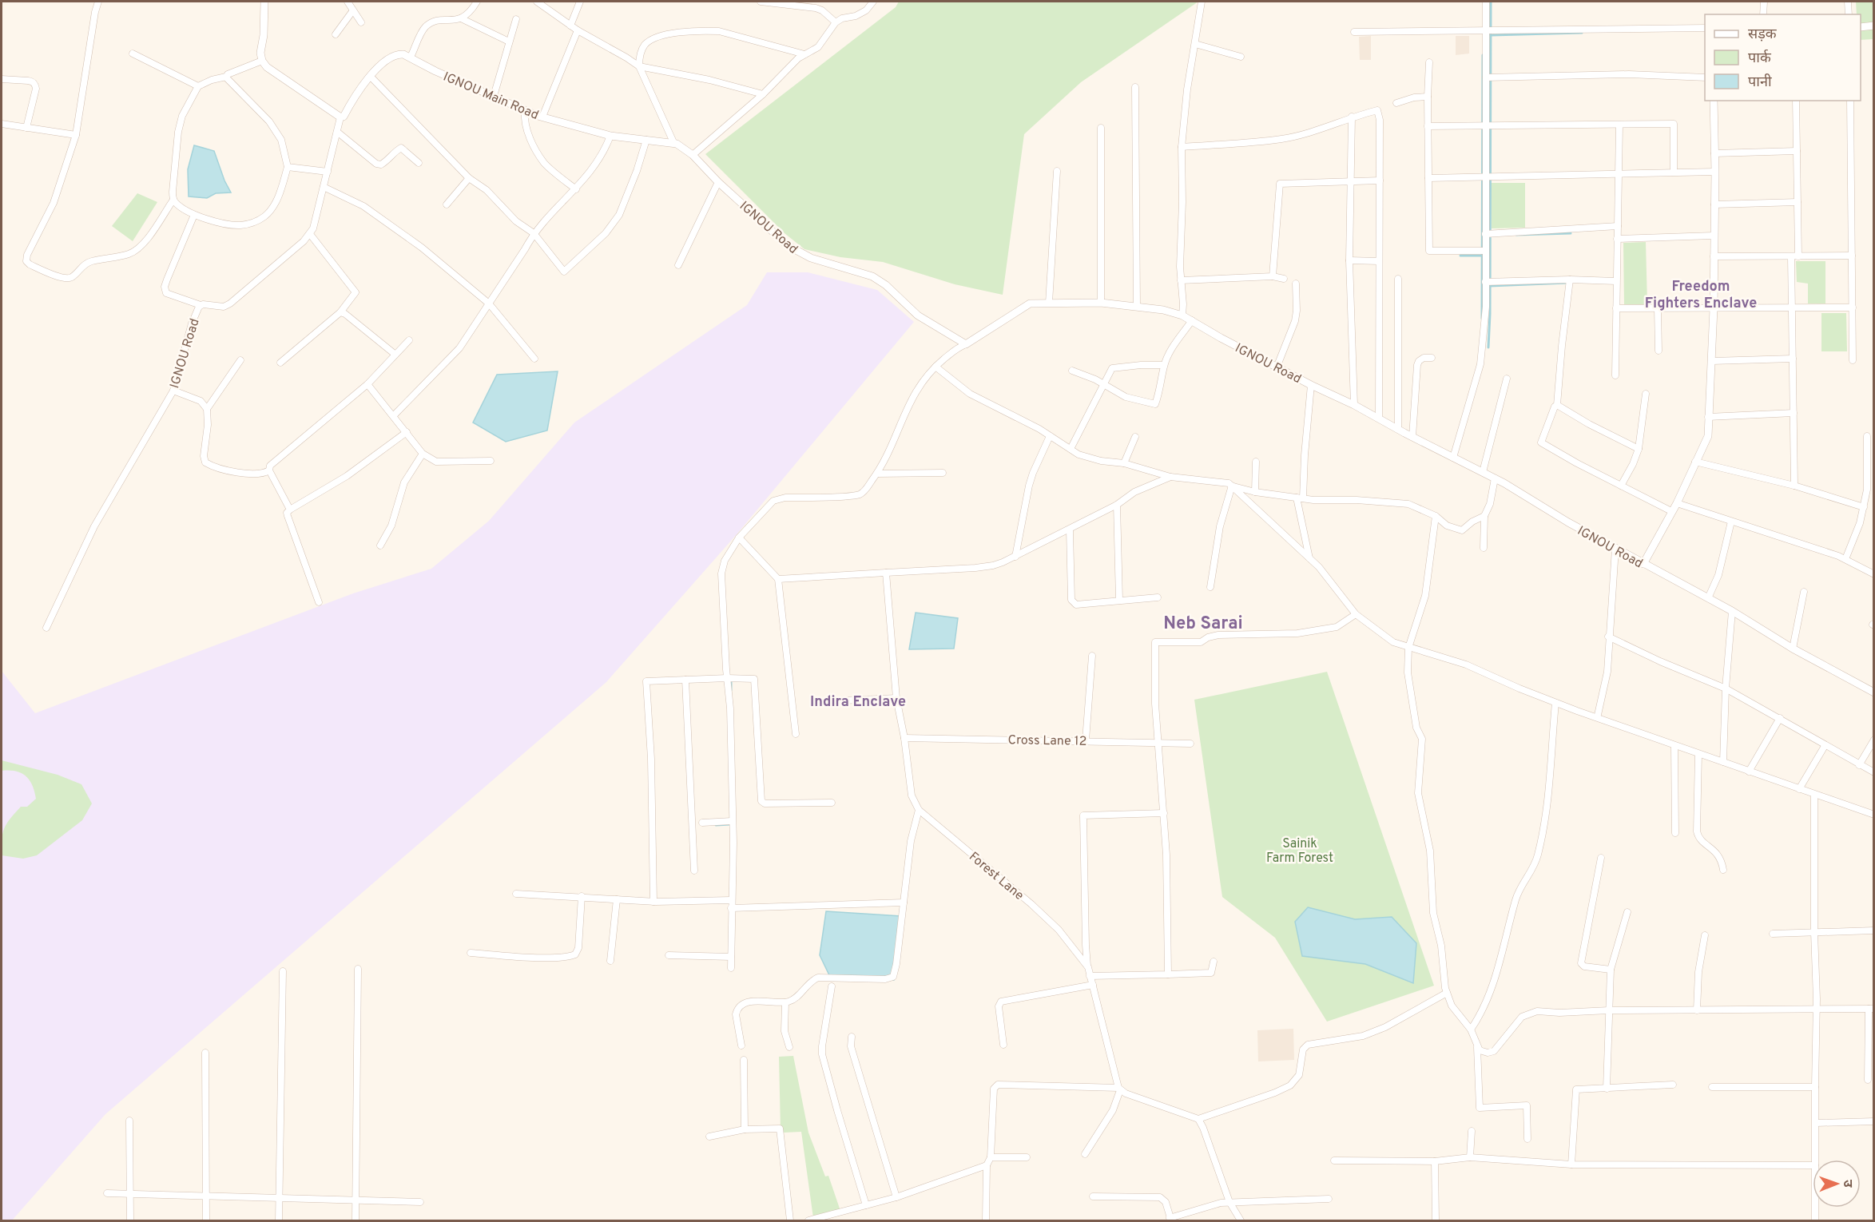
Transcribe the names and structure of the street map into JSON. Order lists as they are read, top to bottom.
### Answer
{
  "streets": {
    "street": [
      "IGNOU Main Road",
      "IGNOU Road",
      "Cross Lane 12",
      "Forest Lane"
    ]
  },
  "crossings": [
    ["IGNOU Main Road", "IGNOU Road"],
    ["Cross Lane 12", "Forest Lane"]
  ],
  "districts": ["Freedom Fighters Enclave", "Neb Sarai", "Indira Enclave"],
  "parks": ["Sainik Farm Forest"],
  "legend": ["सड़क", "पार्क", "पानी"],
  "north": "right"
}
